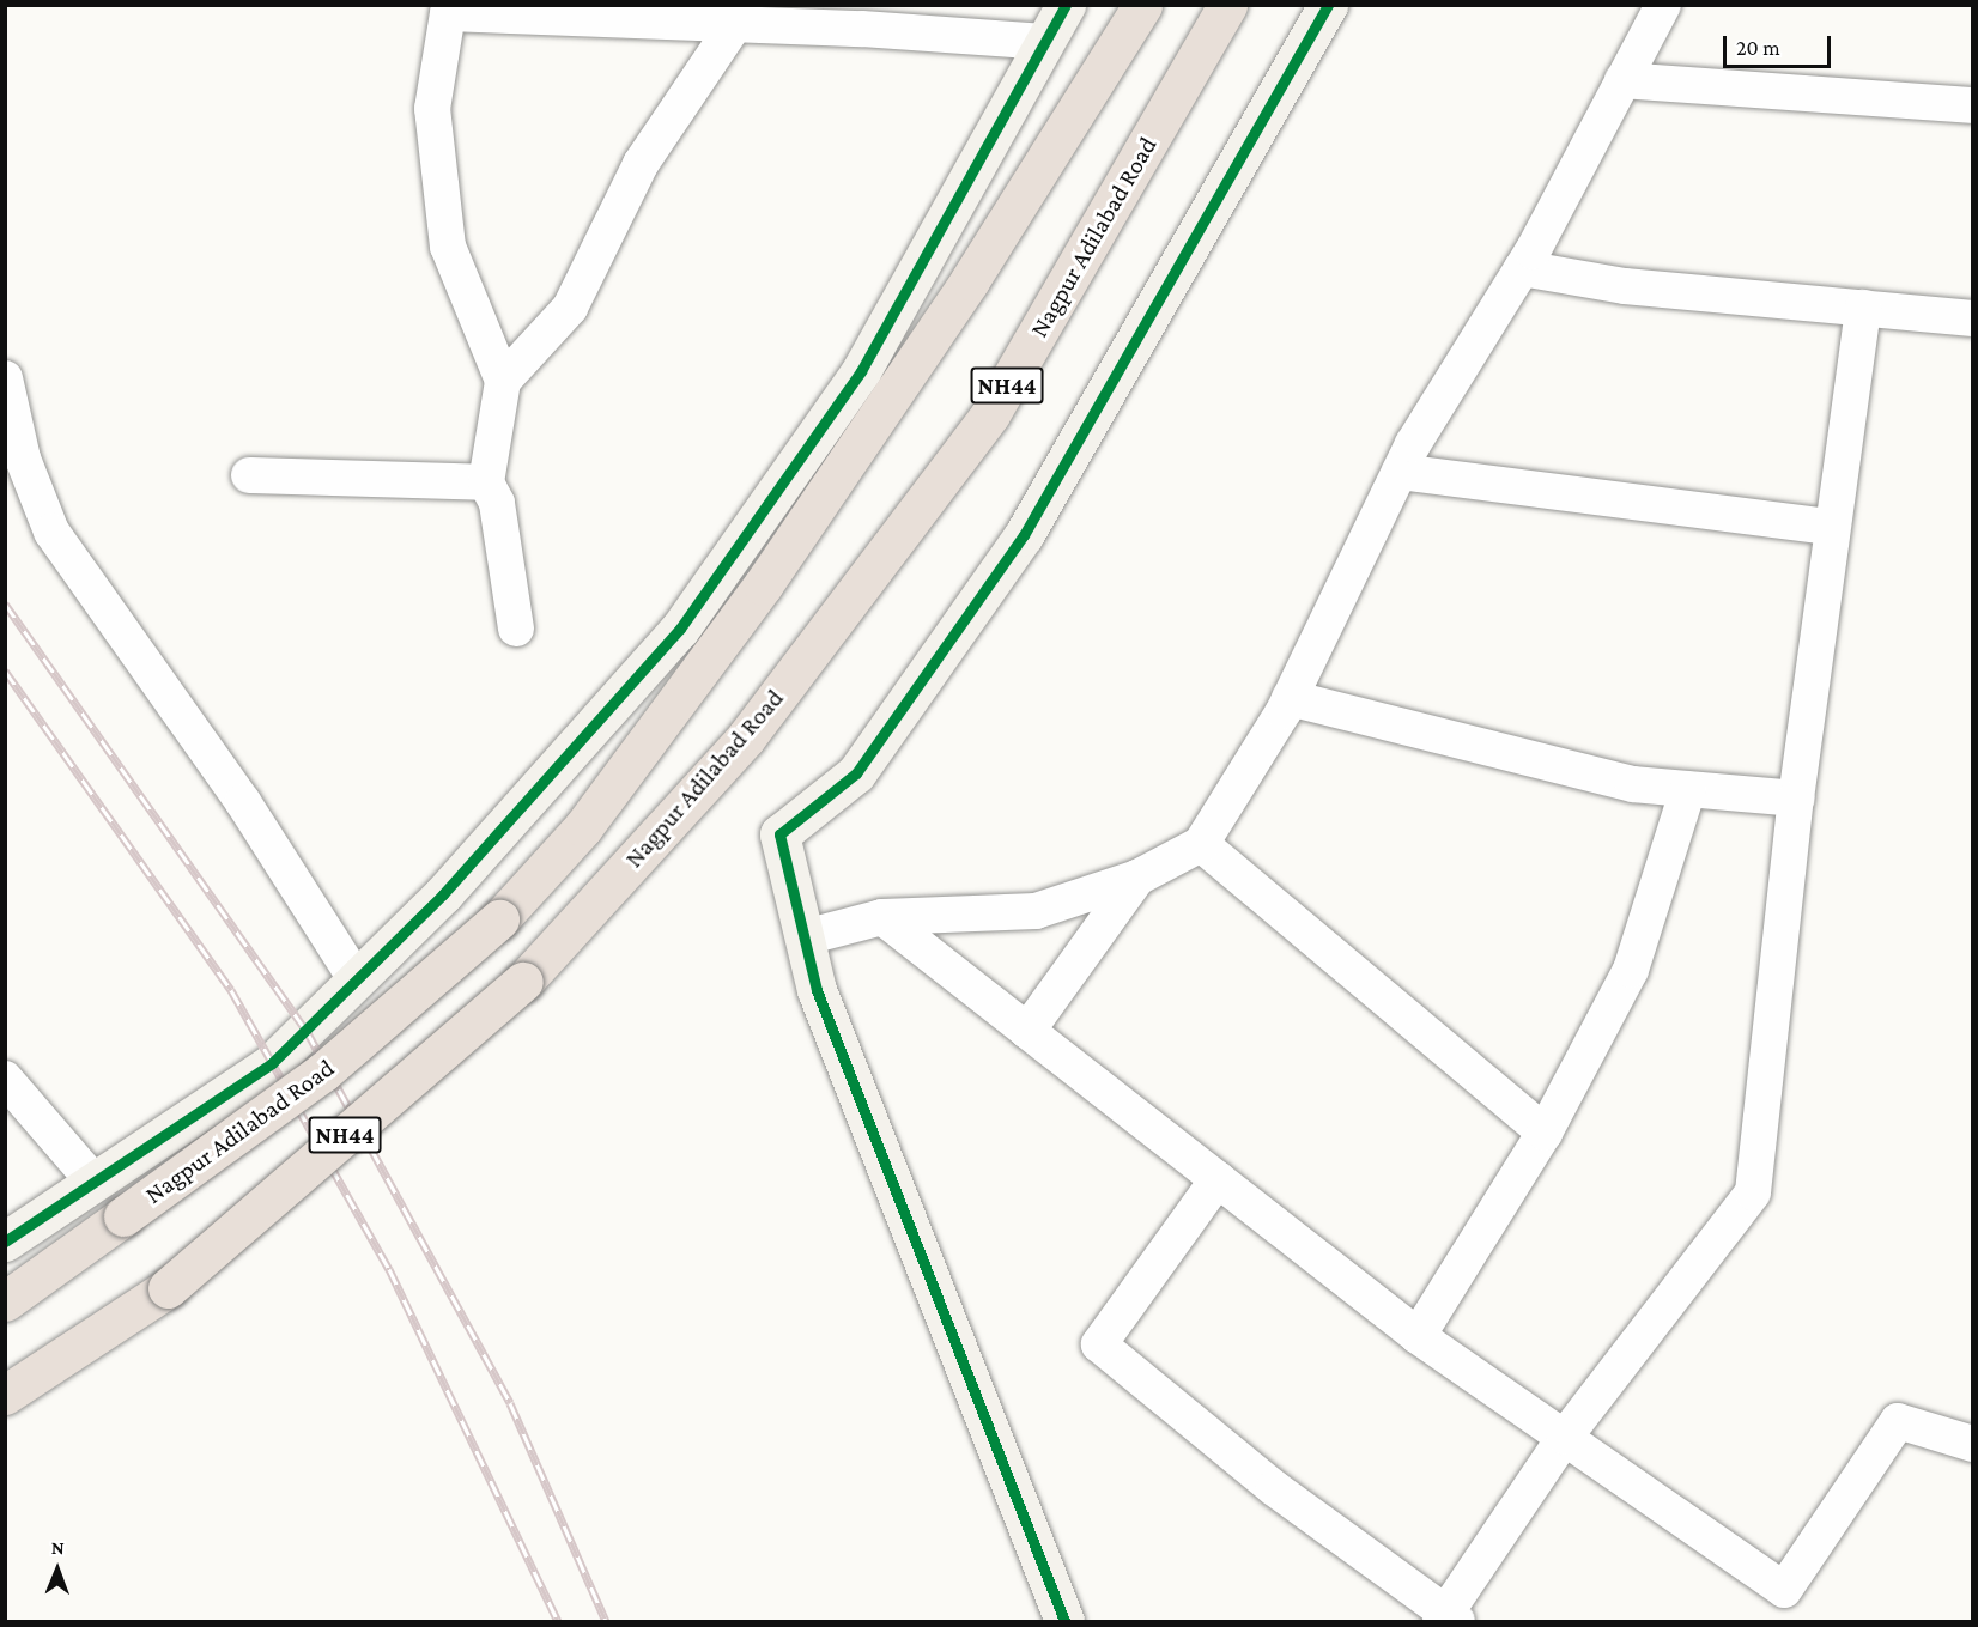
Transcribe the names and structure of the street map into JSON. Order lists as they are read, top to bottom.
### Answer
{
  "streets": {
    "highway": ["Nagpur Adilabad Road", "NH44"]
  },
  "scale_bar": "20 m",
  "north": "top"
}
